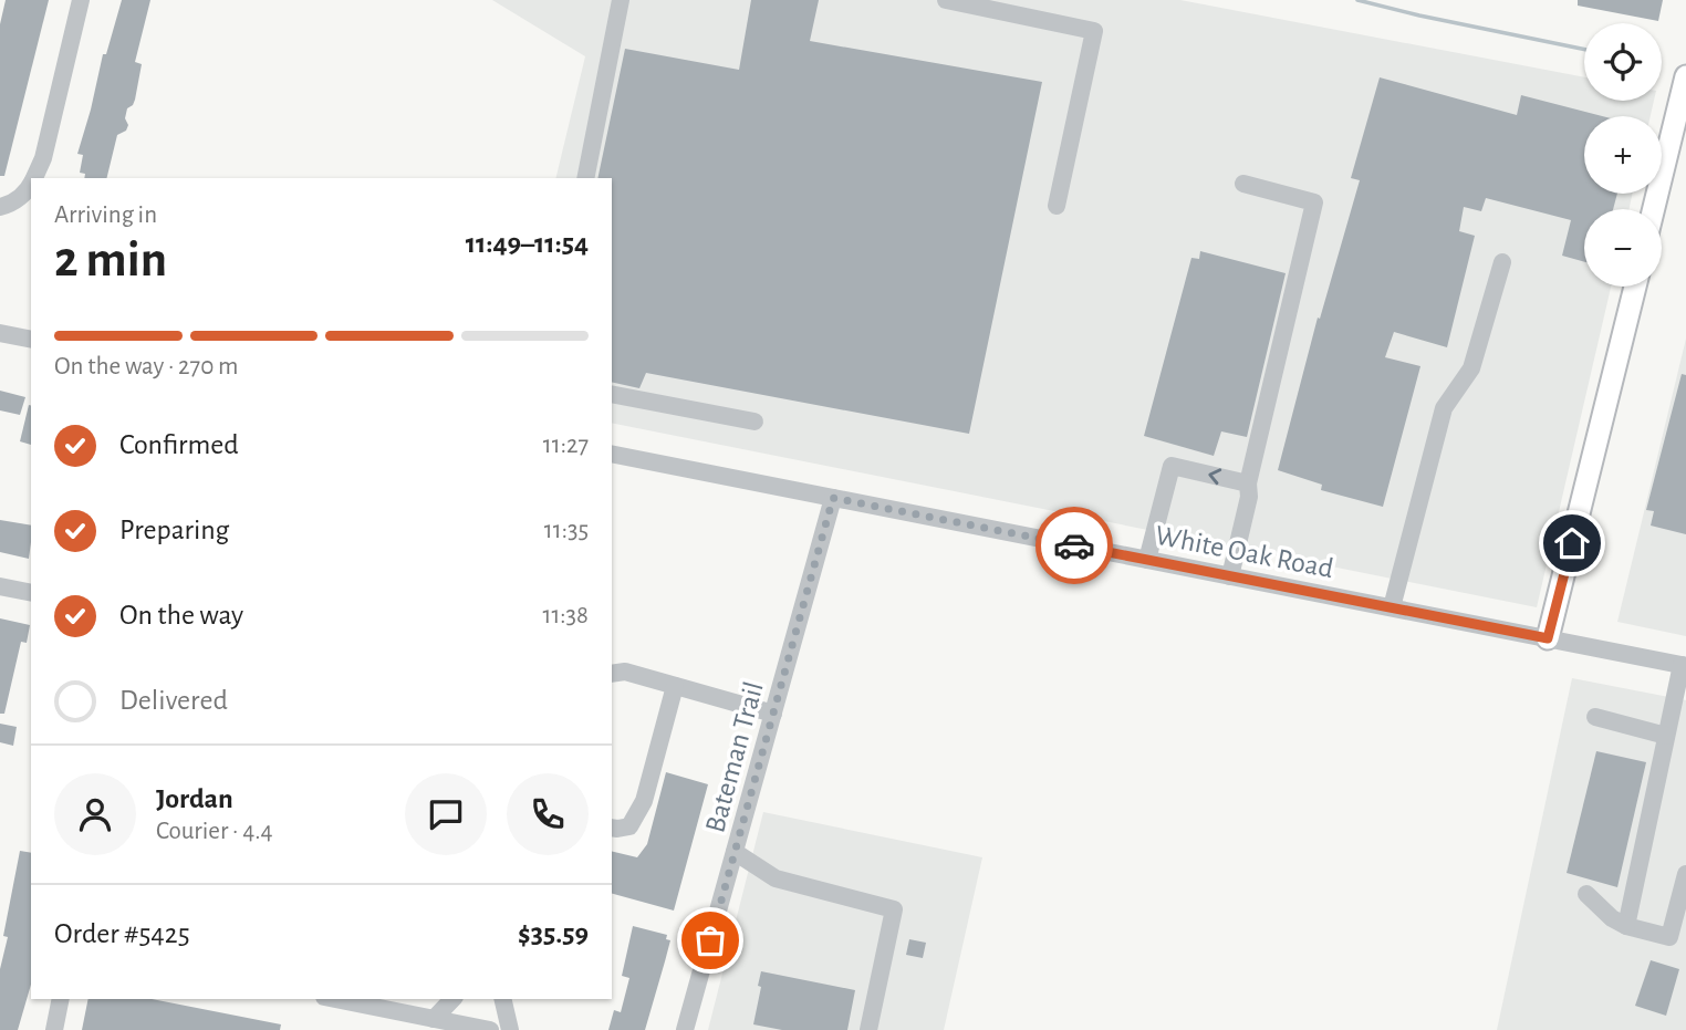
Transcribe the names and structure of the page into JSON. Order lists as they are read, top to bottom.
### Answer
{
  "streets": {
    "street": ["White Oak Road", "Bateman Trail"]
  },
  "crossings": [
    ["White Oak Road", "Bateman Trail"]
  ],
  "page": {
    "map_buttons": ["+", "−"],
    "heading": ["2 min", "Arriving in", "11:49–11:54"],
    "panel": [
      "Jordan",
      "Courier · 4.4",
      "Order #5425",
      "$35.59"
    ],
    "bar": "On the way · 270 m",
    "list": [
      ["Confirmed", "11:27"],
      ["Preparing", "11:35"],
      ["On the way", "11:38"],
      "Delivered"
    ]
  }
}
